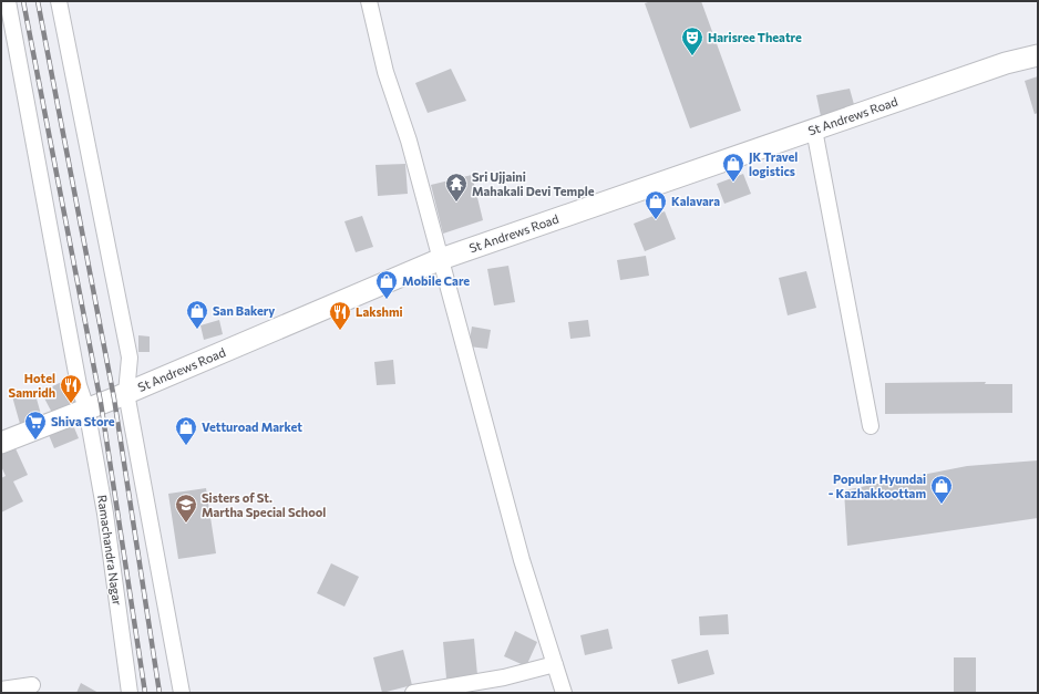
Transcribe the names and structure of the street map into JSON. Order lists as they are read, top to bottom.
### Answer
{
  "streets": {
    "main road": ["St Andrews Road"],
    "street": ["Ramachandra Nagar"]
  },
  "crossings": [
    ["St Andrews Road", "Ramachandra Nagar"]
  ],
  "places": {
    "theatre": ["Harisree Theatre"],
    "shop": [
      "JK Travel logistics",
      "Kalavara",
      "Mobile Care",
      "San Bakery",
      "Vetturoad Market",
      "Popular Hyundai - Kazhakkoottam"
    ],
    "temple": ["Sri Ujjaini Mahakali Devi Temple"],
    "restaurant": ["Lakshmi", "Hotel Samridh"],
    "supermarket": ["Shiva Store"],
    "school or university": ["Sisters of St. Martha Special School"]
  }
}
